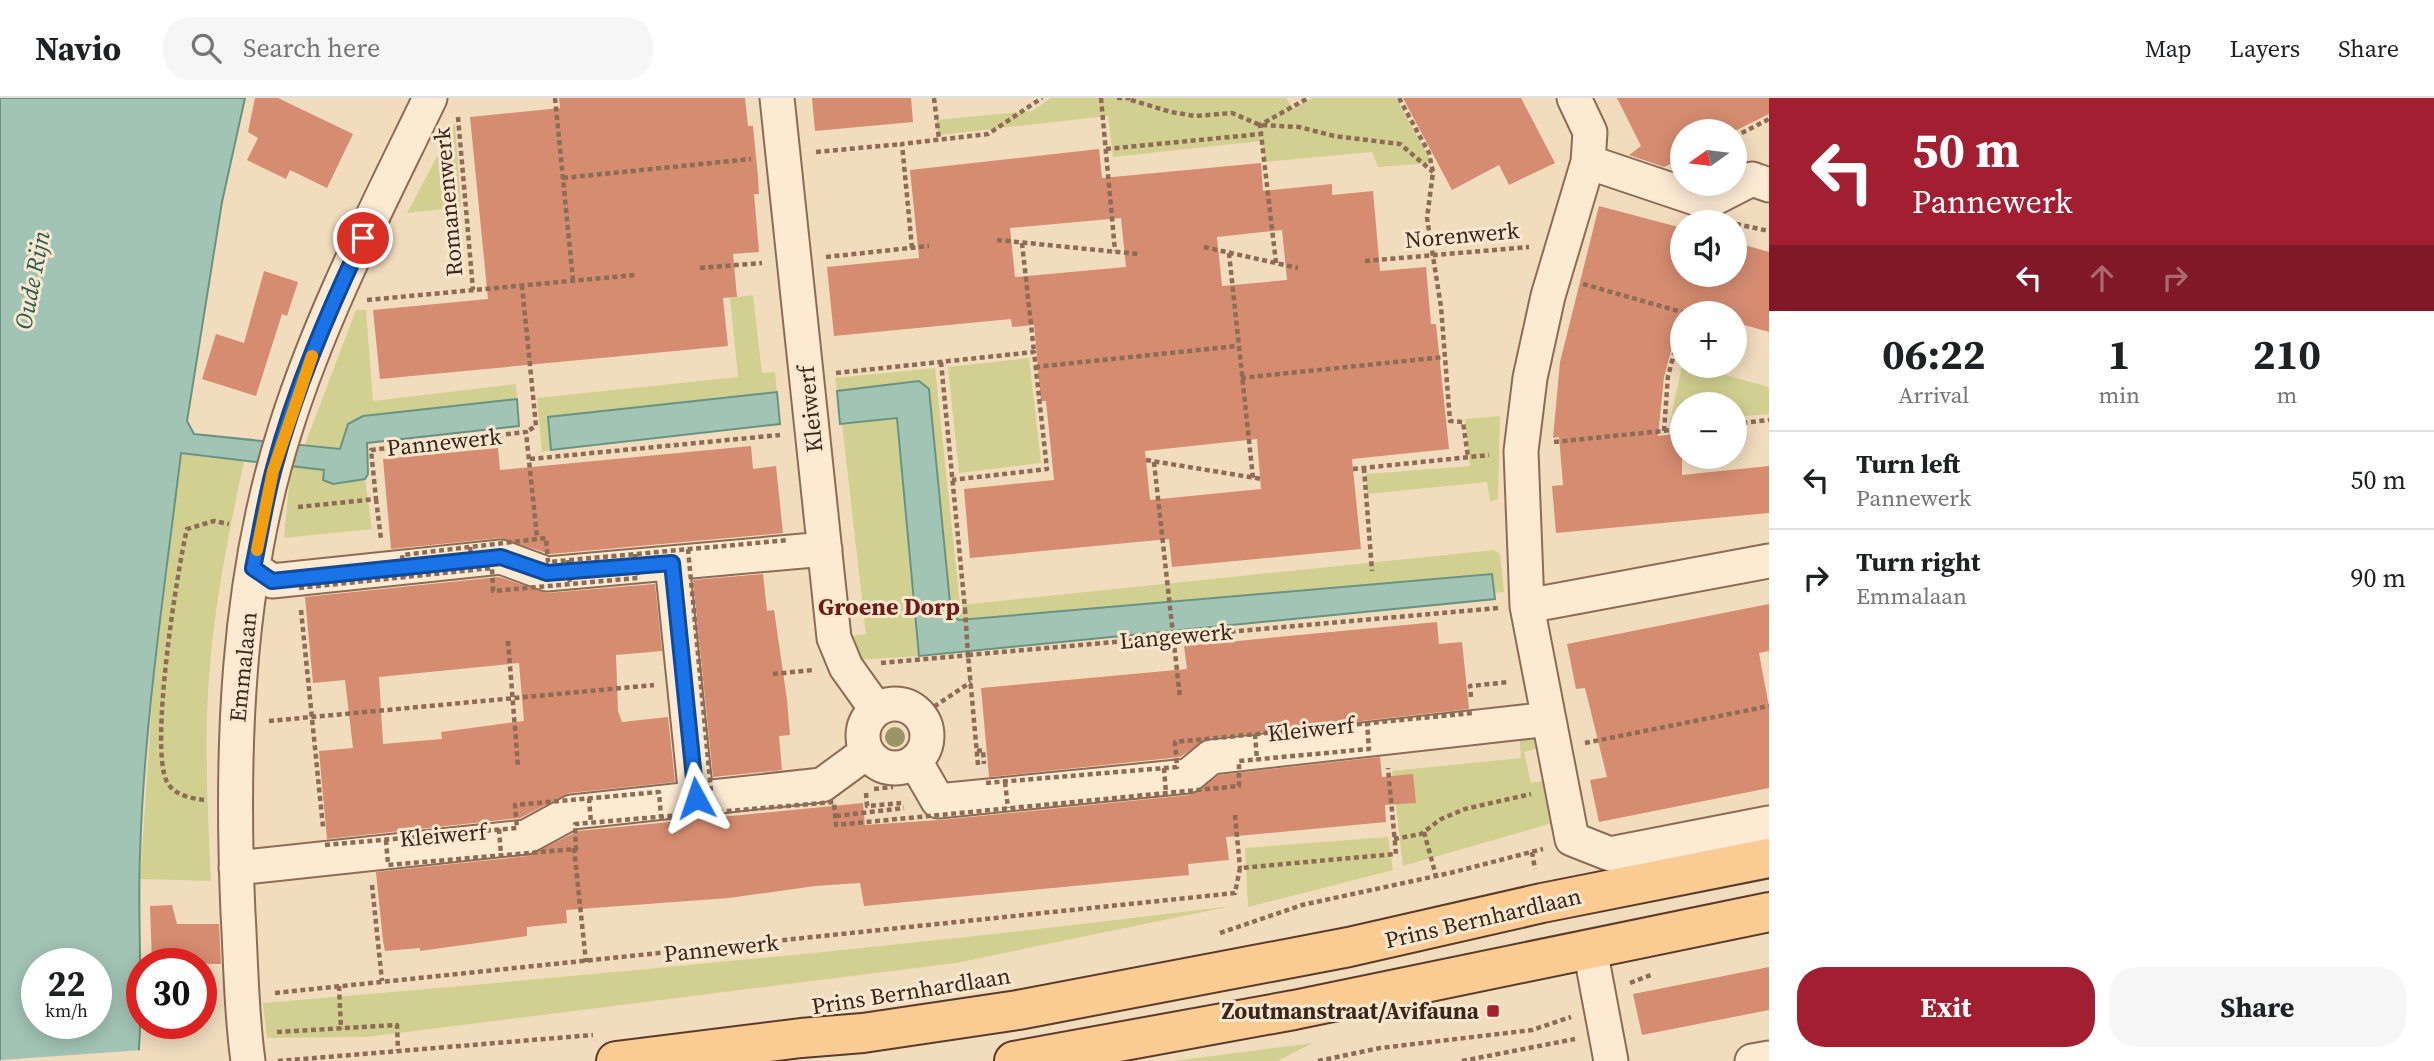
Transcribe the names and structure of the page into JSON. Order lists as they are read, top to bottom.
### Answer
{
  "streets": {
    "main road": ["Prins Bernhardlaan"],
    "street": ["Kleiwerf", "Emmalaan"],
    "path": [
      "Romanenwerk",
      "Norenwerk",
      "Pannewerk",
      "Langewerk"
    ]
  },
  "crossings": [
    ["Romanenwerk", "Emmalaan"],
    ["Kleiwerf", "Pannewerk"],
    ["Pannewerk", "Emmalaan"]
  ],
  "districts": ["Groene Dorp"],
  "water": ["Oude Rijn"],
  "places": {
    "transit": ["Zoutmanstraat/Avifauna"]
  },
  "north": "left",
  "page": {
    "header": "Navio",
    "search": "Search here",
    "nav": ["Map", "Layers", "Share"],
    "turn": ["50 m", "Pannewerk"],
    "map_buttons": ["+", "−"],
    "eta": [
      "06:22",
      "Arrival",
      "1",
      "min",
      "210",
      "m"
    ],
    "list": [
      {
        "name": "Turn left",
        "note": "Pannewerk",
        "value": "50 m"
      },
      {
        "name": "Turn right",
        "note": "Emmalaan",
        "value": "90 m"
      }
    ],
    "speed": "22 km/h",
    "limit": "30",
    "buttons": ["Exit", "Share"]
  }
}
